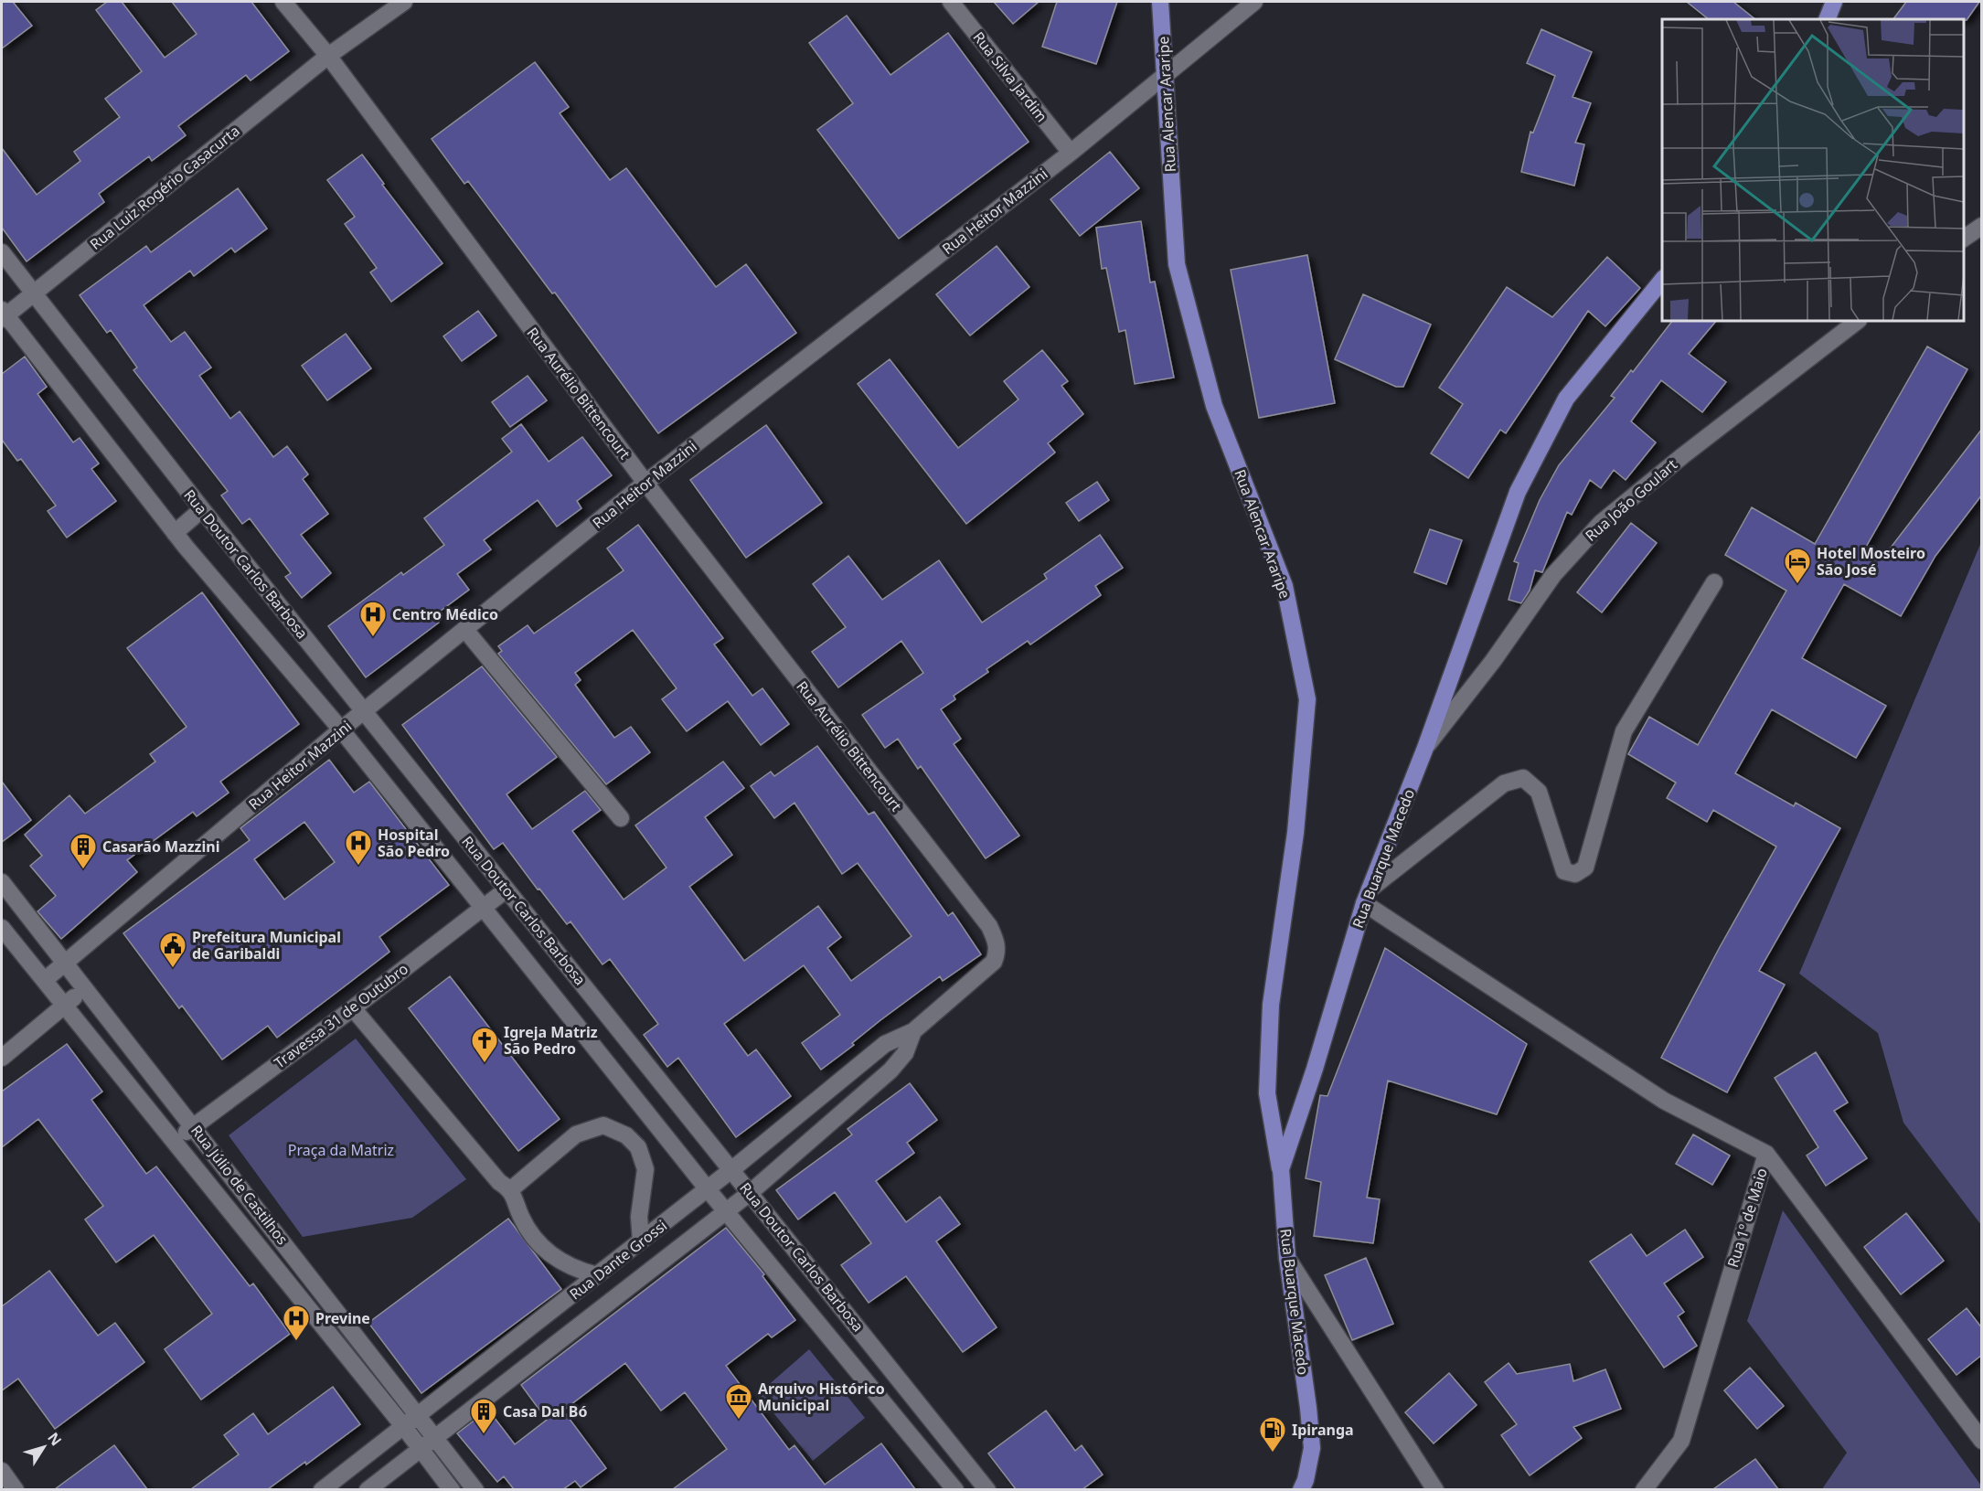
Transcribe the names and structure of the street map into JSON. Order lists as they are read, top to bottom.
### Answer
{
  "streets": {
    "main road": ["Rua Alencar Araripe", "Rua Buarque Macedo"],
    "street": [
      "Rua Silva Jardim",
      "Rua Luiz Rogério Casacurta",
      "Rua Heitor Mazzini",
      "Rua Aurélio Bittencourt",
      "Rua João Goulart",
      "Rua Doutor Carlos Barbosa",
      "Travessa 31 de Outubro",
      "Rua Júlio de Castilhos",
      "Rua 1º de Maio",
      "Rua Dante Grossi"
    ]
  },
  "crossings": [
    ["Rua Silva Jardim", "Rua Heitor Mazzini"],
    ["Rua Alencar Araripe", "Rua Heitor Mazzini"],
    ["Rua Alencar Araripe", "Rua Buarque Macedo"],
    ["Rua Luiz Rogério Casacurta", "Rua Aurélio Bittencourt"],
    ["Rua Luiz Rogério Casacurta", "Rua Doutor Carlos Barbosa"],
    ["Rua Heitor Mazzini", "Rua Aurélio Bittencourt"],
    ["Rua Heitor Mazzini", "Rua Doutor Carlos Barbosa"],
    ["Rua Heitor Mazzini", "Rua Júlio de Castilhos"],
    ["Rua Aurélio Bittencourt", "Rua Dante Grossi"],
    ["Rua João Goulart", "Rua Buarque Macedo"],
    ["Rua Doutor Carlos Barbosa", "Travessa 31 de Outubro"],
    ["Rua Doutor Carlos Barbosa", "Rua Dante Grossi"],
    ["Travessa 31 de Outubro", "Rua Júlio de Castilhos"],
    ["Rua Júlio de Castilhos", "Rua Dante Grossi"]
  ],
  "parks": ["Praça da Matriz"],
  "places": {
    "hotel": ["Hotel Mosteiro São José"],
    "hospital": ["Centro Médico", "Hospital São Pedro", "Previne"],
    "building": ["Casarão Mazzini", "Casa Dal Bó"],
    "public building": ["Prefeitura Municipal de Garibaldi"],
    "church": ["Igreja Matriz São Pedro"],
    "museum": ["Arquivo Histórico Municipal"],
    "fuel station": ["Ipiranga"]
  },
  "north": "top right"
}
